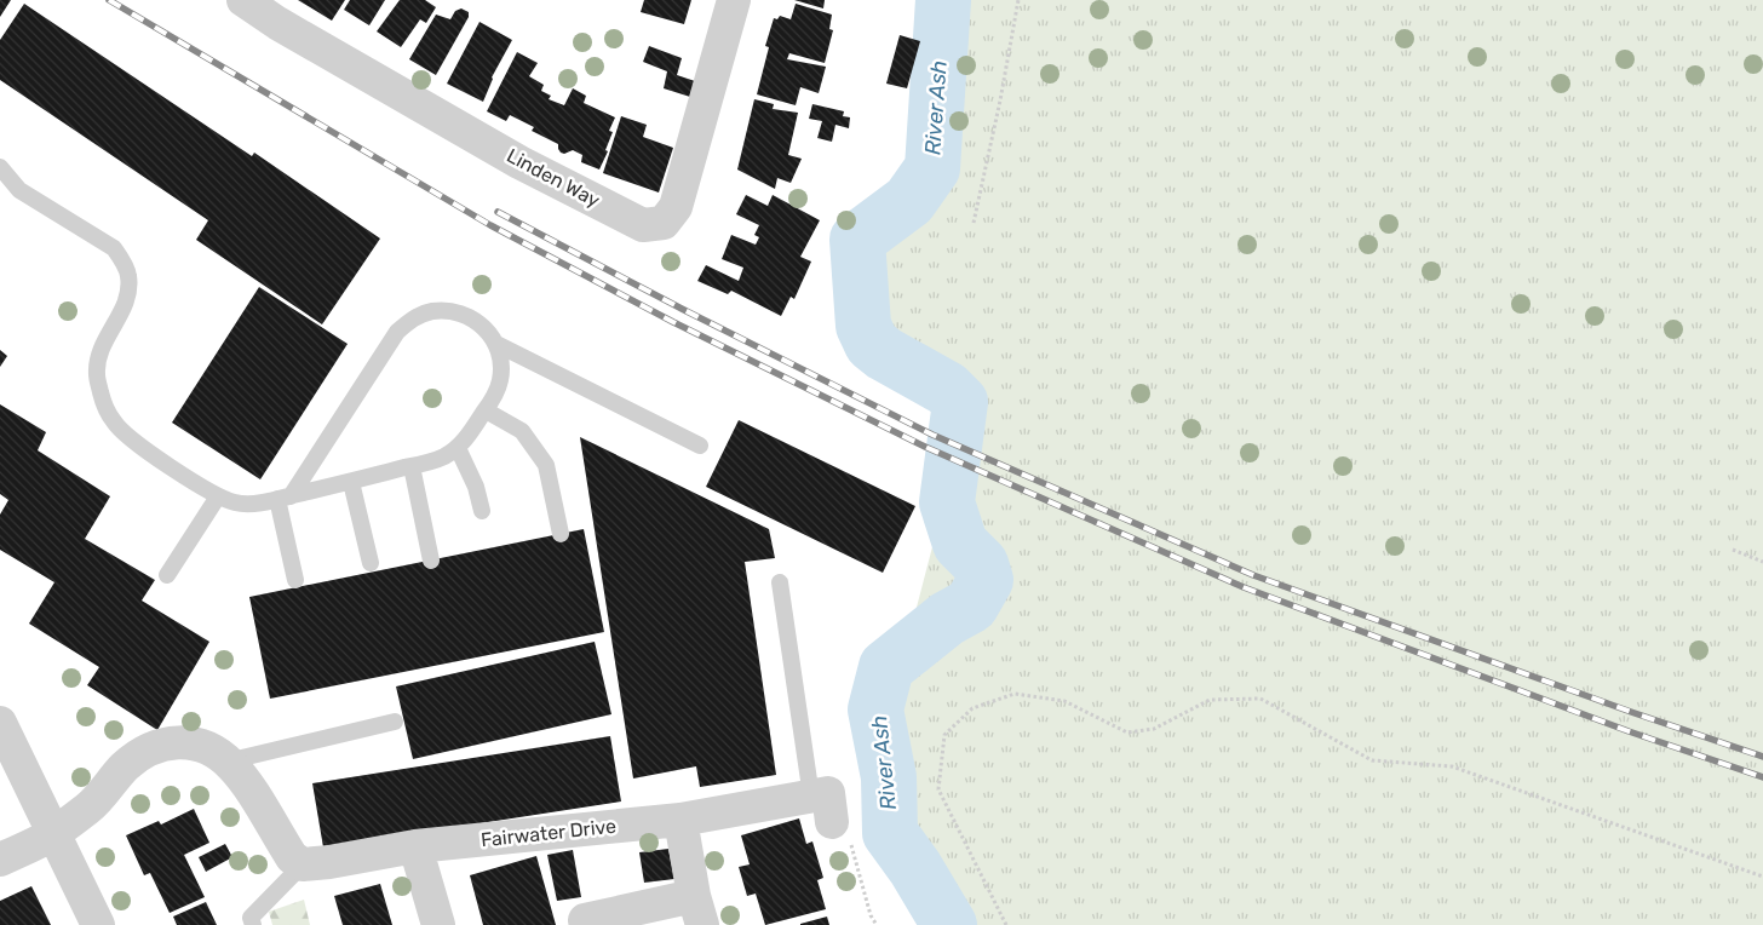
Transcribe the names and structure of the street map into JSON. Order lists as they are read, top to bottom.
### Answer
{
  "streets": {
    "street": ["Linden Way", "Fairwater Drive"]
  },
  "water": ["River Ash"]
}
